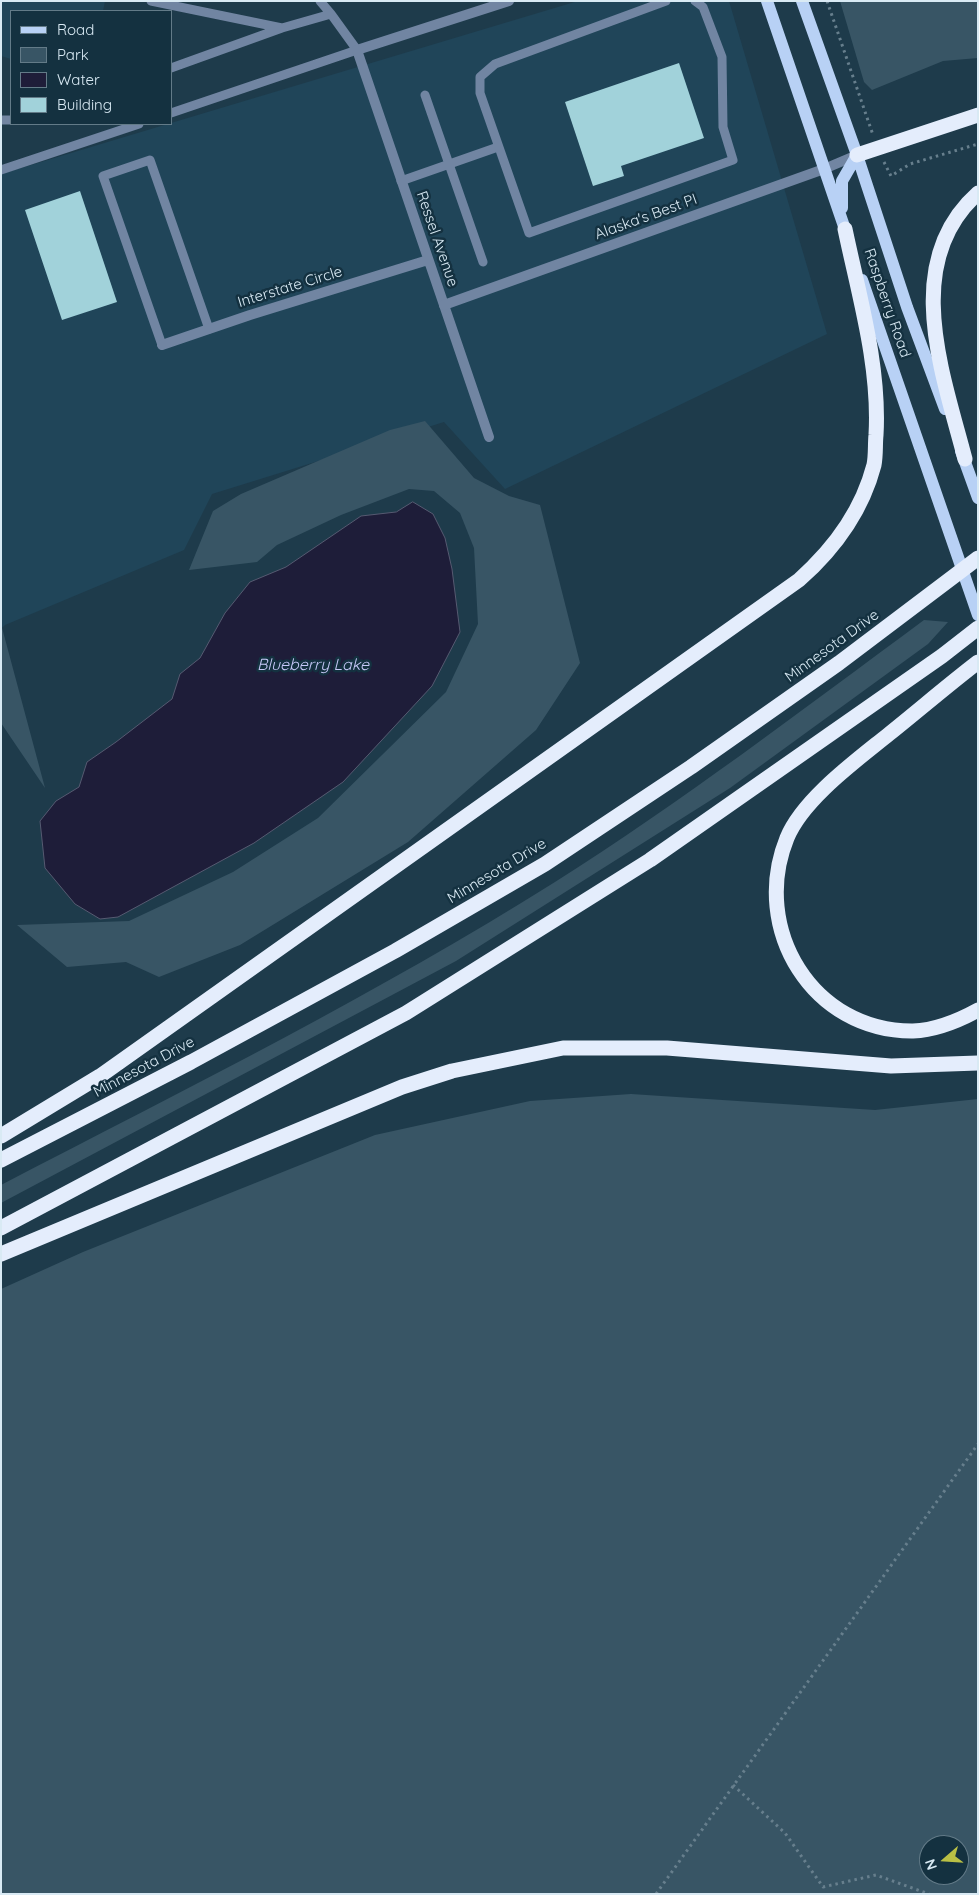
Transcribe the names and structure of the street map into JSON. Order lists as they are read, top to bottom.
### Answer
{
  "streets": {
    "highway": ["Minnesota Drive"],
    "main road": ["Raspberry Road"],
    "street": ["Alaska's Best PI", "Ressel Avenue", "Interstate Circle"]
  },
  "crossings": [
    ["Alaska's Best PI", "Ressel Avenue"],
    ["Alaska's Best PI", "Raspberry Road"],
    ["Ressel Avenue", "Interstate Circle"]
  ],
  "water": ["Blueberry Lake"],
  "legend": [
    "Road",
    "Park",
    "Water",
    "Building"
  ],
  "north": "left"
}
